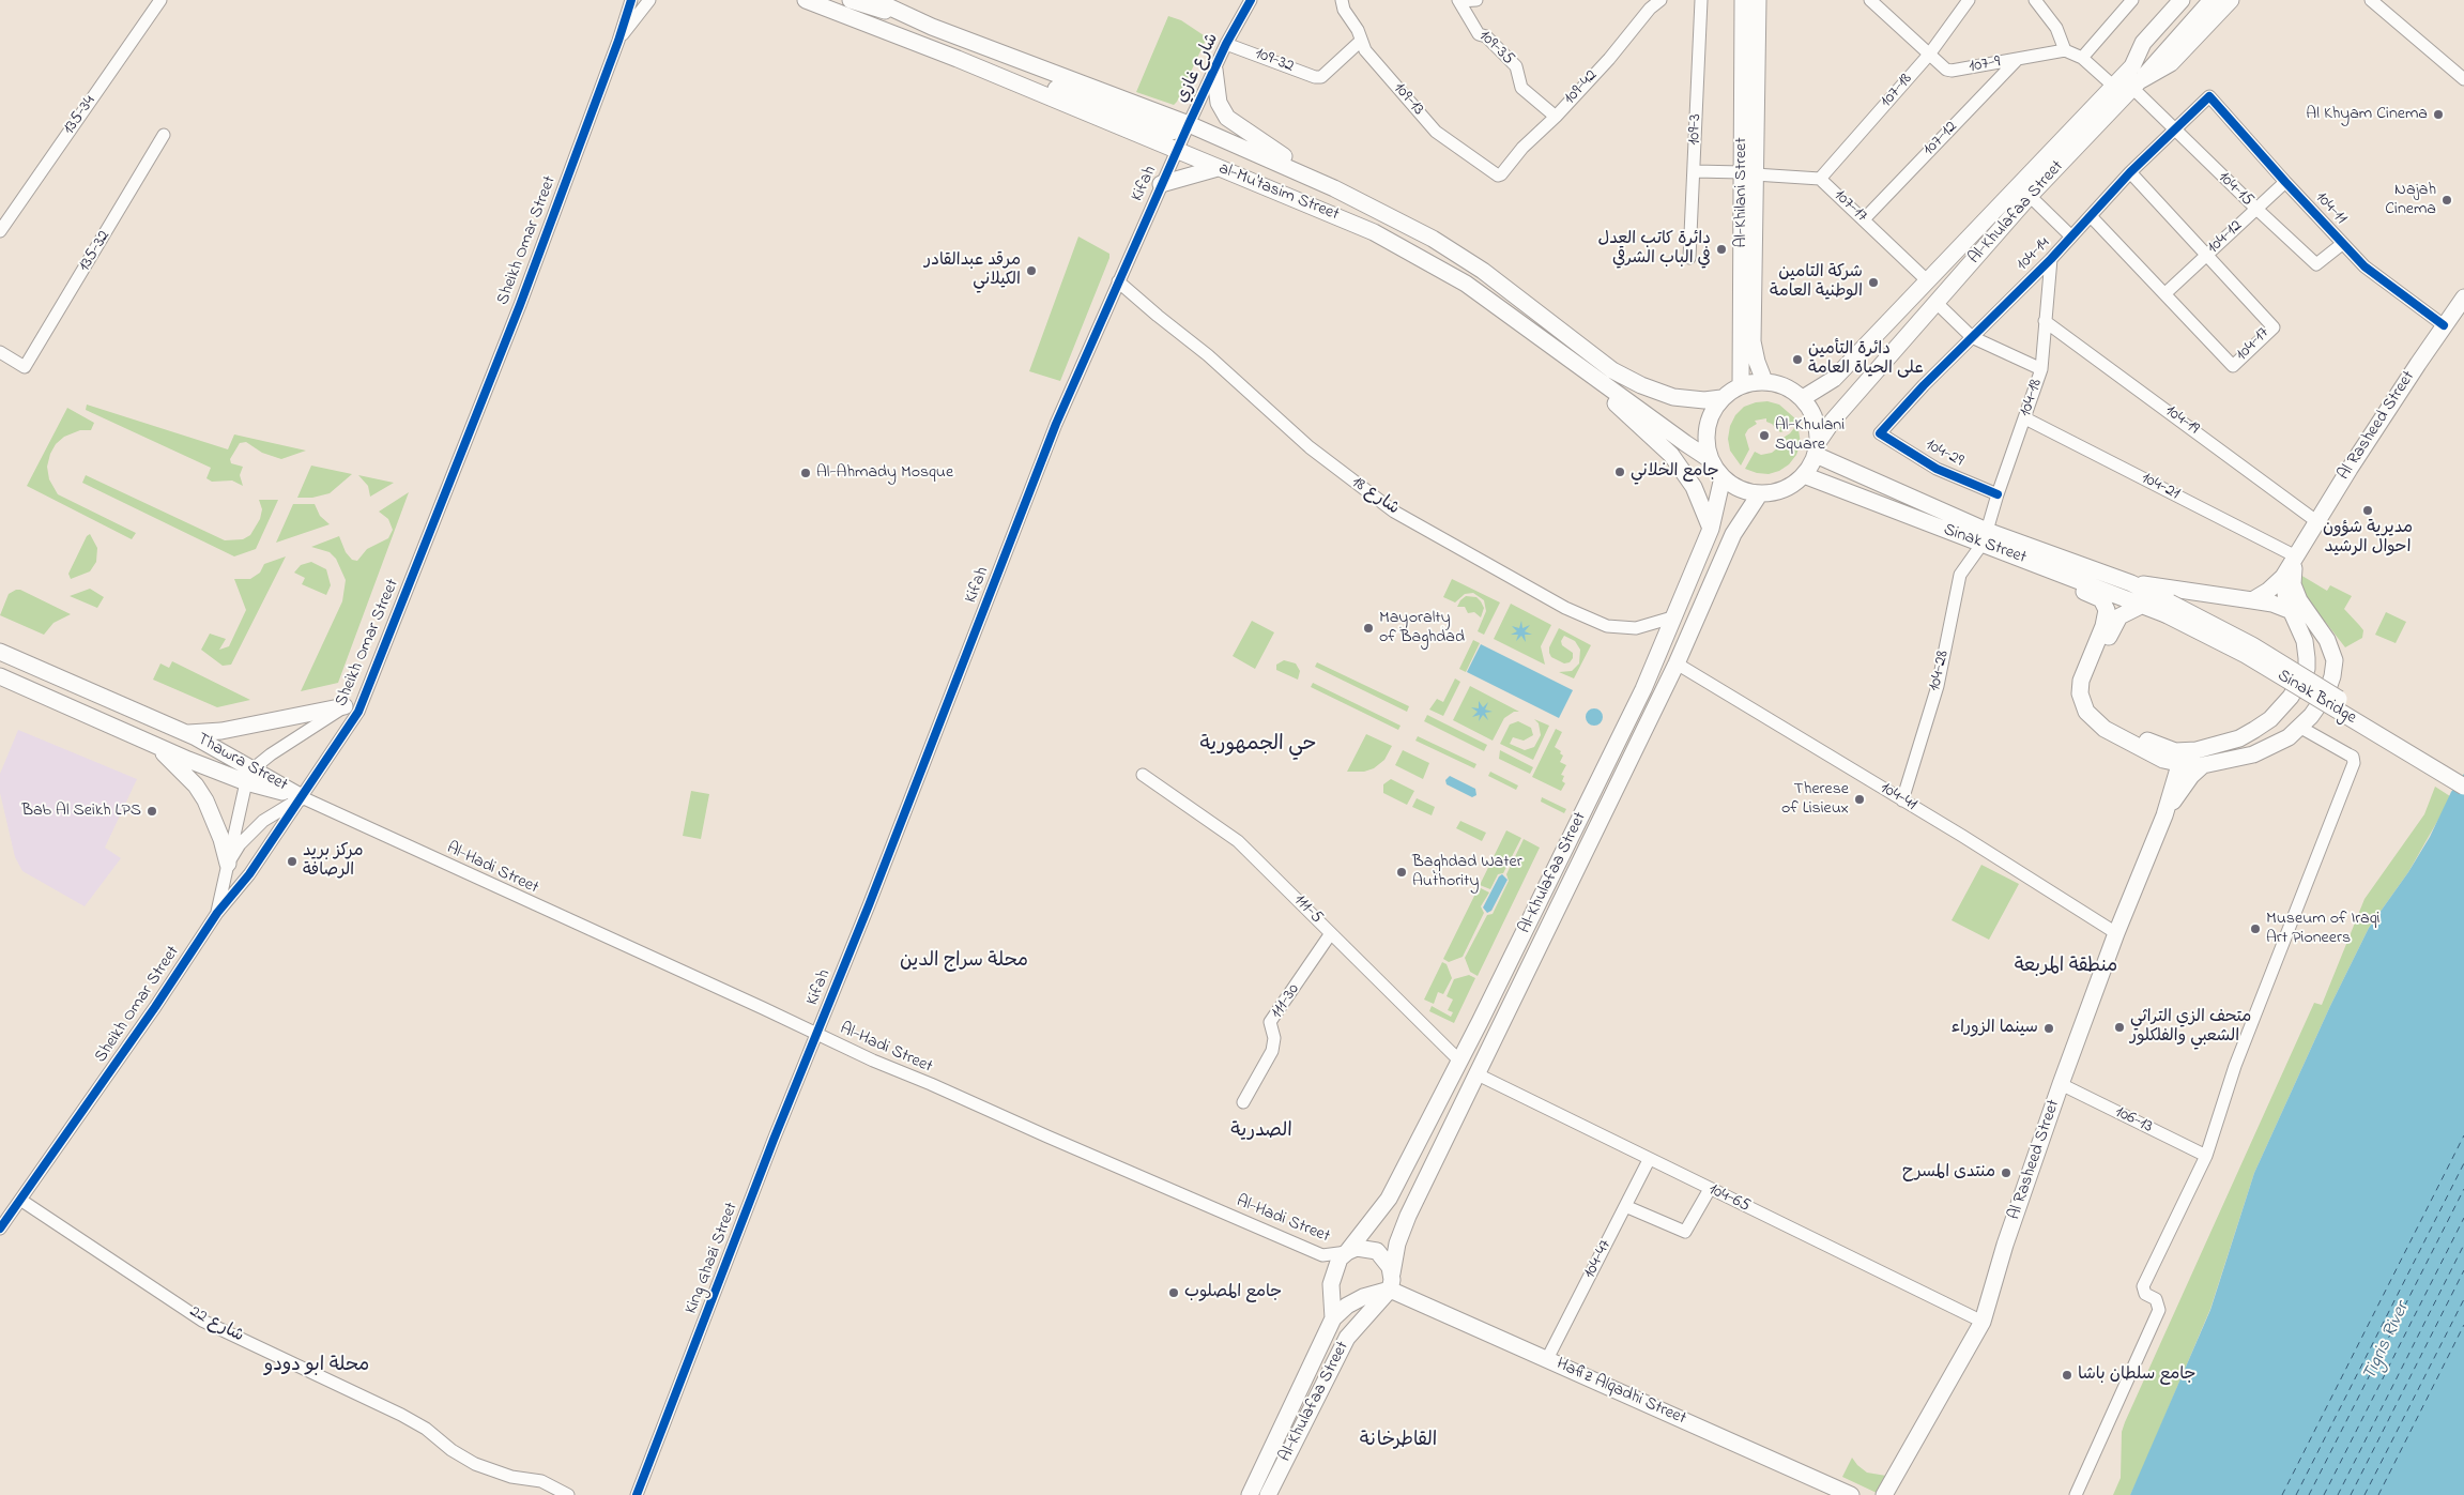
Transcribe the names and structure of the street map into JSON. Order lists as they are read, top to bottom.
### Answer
{
  "streets": {
    "main road": [
      "al-Mu'tasim Street",
      "Al-Khilani Street",
      "Al-Khulafaa Street",
      "Al Rasheed Street",
      "Sinak Street",
      "Sinak Bridge",
      "Thawra Street",
      "Hafiz Alqadhi Street"
    ],
    "street": [
      "109-35",
      "109-32",
      "107-9",
      "شارع غازي",
      "109-42",
      "107-18",
      "109-13",
      "135-34",
      "109-3",
      "107-12",
      "Kifah",
      "104-15",
      "107-17",
      "104-11",
      "104-12",
      "Sheikh Omar Street",
      "135-32",
      "104-14",
      "104-17",
      "104-18",
      "104-19",
      "104-29",
      "104-21",
      "شارع 18",
      "104-28",
      "104-41",
      "Al-Hadi Street",
      "111-5",
      "111-30",
      "106-13",
      "104-65",
      "King Ghazi Street",
      "104-47",
      "شارع 22"
    ]
  },
  "crossings": [
    ["109-35", "109-42"],
    ["109-32", "شارع غازي"],
    ["109-32", "109-13"],
    ["107-9", "107-18"],
    ["107-9", "107-12"],
    ["شارع غازي", "Kifah"],
    ["شارع غازي", "al-Mu'tasim Street"],
    ["109-42", "109-13"],
    ["107-18", "107-17"],
    ["109-3", "107-17"],
    ["107-12", "107-17"],
    ["Kifah", "al-Mu'tasim Street"],
    ["Kifah", "شارع 18"],
    ["Kifah", "Al-Hadi Street"],
    ["Kifah", "King Ghazi Street"],
    ["104-15", "104-11"],
    ["104-15", "Al-Khulafaa Street"],
    ["104-15", "104-12"],
    ["104-15", "104-14"],
    ["al-Mu'tasim Street", "Al-Khilani Street"],
    ["al-Mu'tasim Street", "Al-Khulafaa Street"],
    ["al-Mu'tasim Street", "Sinak Street"],
    ["Al-Khilani Street", "107-17"],
    ["Al-Khilani Street", "Al-Khulafaa Street"],
    ["Al-Khilani Street", "Sinak Street"],
    ["107-17", "Al-Khulafaa Street"],
    ["104-11", "104-12"],
    ["104-11", "104-14"],
    ["104-11", "Al Rasheed Street"],
    ["Al-Khulafaa Street", "شارع 18"],
    ["Al-Khulafaa Street", "Sinak Street"],
    ["Al-Khulafaa Street", "104-41"],
    ["Al-Khulafaa Street", "Al-Hadi Street"],
    ["Al-Khulafaa Street", "111-5"],
    ["Al-Khulafaa Street", "104-65"],
    ["Al-Khulafaa Street", "Hafiz Alqadhi Street"],
    ["104-12", "104-17"],
    ["Sheikh Omar Street", "Thawra Street"],
    ["Sheikh Omar Street", "Al-Hadi Street"],
    ["Sheikh Omar Street", "شارع 22"],
    ["104-14", "104-17"],
    ["104-14", "104-18"],
    ["104-14", "104-29"],
    ["104-18", "104-19"],
    ["104-18", "104-29"],
    ["104-18", "104-21"],
    ["104-18", "Sinak Street"],
    ["104-18", "104-28"],
    ["104-19", "Al Rasheed Street"],
    ["Al Rasheed Street", "104-21"],
    ["Al Rasheed Street", "Sinak Street"],
    ["Al Rasheed Street", "104-41"],
    ["Al Rasheed Street", "106-13"],
    ["Al Rasheed Street", "104-65"],
    ["Sinak Street", "104-28"],
    ["Sinak Street", "Sinak Bridge"],
    ["104-28", "104-41"],
    ["Thawra Street", "Al-Hadi Street"],
    ["Al-Hadi Street", "King Ghazi Street"],
    ["111-5", "111-30"],
    ["104-65", "104-47"],
    ["104-47", "Hafiz Alqadhi Street"]
  ],
  "districts": [
    "حي الجمهورية",
    "محلة سراج الدين",
    "منطقة المربعة",
    "الصدرية",
    "محلة ابو دودو",
    "القاطرخانة"
  ],
  "water": ["Tigris River"],
  "places": [
    "Al Khyam Cinema",
    "Najah Cinema",
    "دائرة كاتب العدل في الباب الشرقي",
    "مرقد عبدالقادر الكيلاني",
    "شركة التامين الوطنية العامة",
    "دائرة التأمين على الحياة العامة",
    "Al-Khulani Square",
    "جامع الخلاني",
    "Al-Ahmady Mosque",
    "مديرية شؤون احوال الرشيد",
    "Mayoralty of Baghdad",
    "Therese of Lisieux",
    "Bab Al Seikh LPS",
    "مركز بريد الرصافة",
    "Baghdad Water Authority",
    "Museum of Iraqi Art Pioneers",
    "متحف الزي التراثي الشعبي والفلكلور",
    "سينما الزوراء",
    "منتدى المسرح",
    "جامع المصلوب",
    "جامع سلطان باشا"
  ]
}
